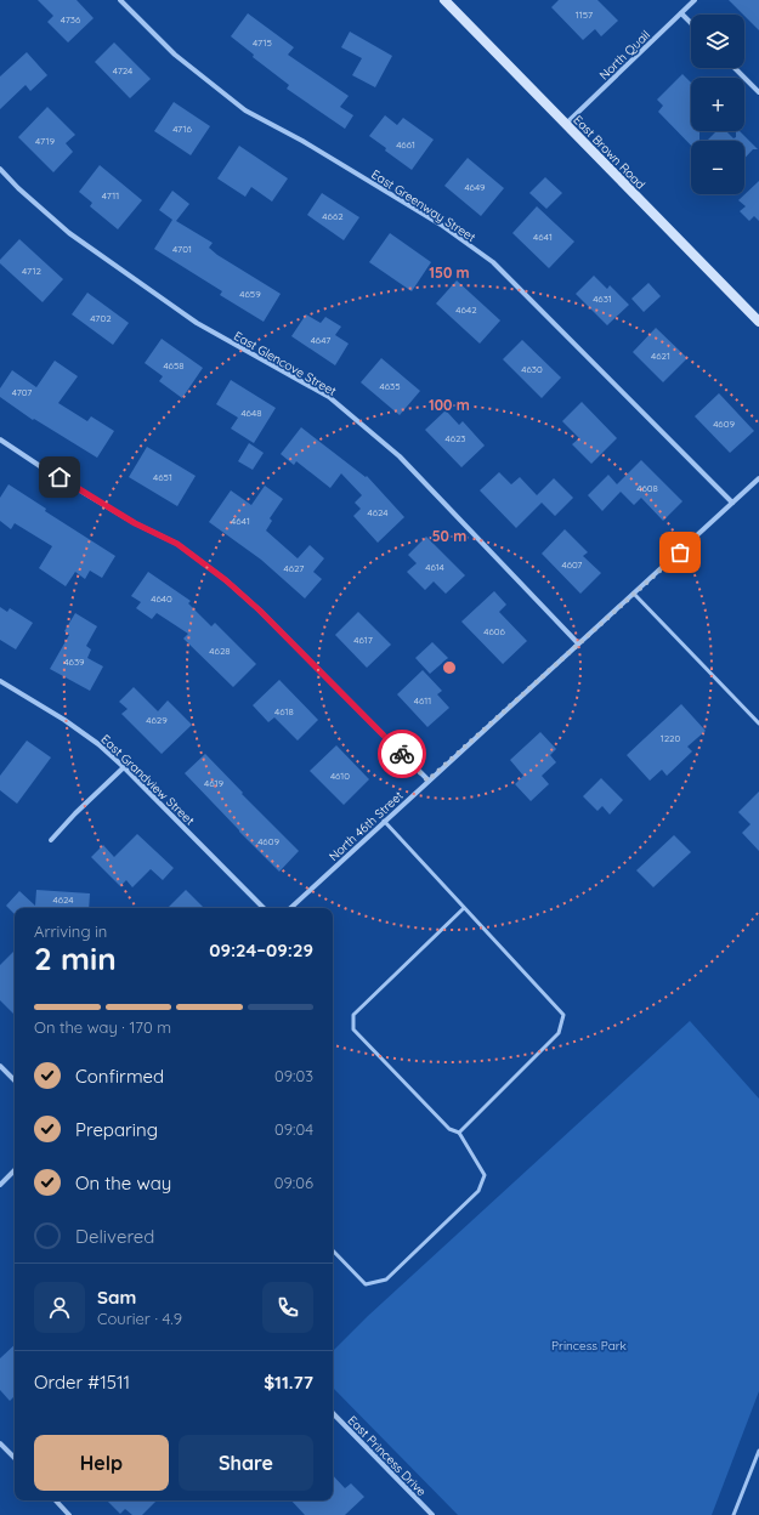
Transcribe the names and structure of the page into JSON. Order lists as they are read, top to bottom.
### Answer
{
  "streets": {
    "main road": ["East Brown Road"],
    "street": [
      "North Quail",
      "East Greenway Street",
      "East Glencove Street",
      "East Grandview Street",
      "North 46th Street",
      "East Princess Drive"
    ]
  },
  "crossings": [
    ["North Quail", "East Brown Road"],
    ["East Greenway Street", "North 46th Street"],
    ["East Glencove Street", "North 46th Street"]
  ],
  "parks": ["Princess Park"],
  "house_numbers": [
    "1157",
    "4736",
    "4715",
    "4724",
    "4716",
    "4719",
    "4661",
    "4649",
    "4711",
    "4662",
    "4641",
    "4701",
    "4712",
    "4659",
    "4631",
    "4642",
    "4702",
    "4647",
    "4621",
    "4658",
    "4630",
    "4635",
    "4707",
    "4648",
    "4609",
    "4623",
    "4651",
    "4608",
    "4624",
    "4641",
    "4607",
    "4614",
    "4627",
    "4640",
    "4606",
    "4617",
    "4628",
    "4639",
    "4611",
    "4618",
    "4629",
    "1220",
    "4610",
    "4619",
    "4609",
    "4624"
  ],
  "page": {
    "map_buttons": ["+", "−"],
    "heading": ["2 min", "Arriving in", "09:24–09:29"],
    "panel": [
      "Sam",
      "Courier · 4.9",
      "Order #1511",
      "$11.77"
    ],
    "bar": "On the way · 170 m",
    "list": [
      ["Confirmed", "09:03"],
      ["Preparing", "09:04"],
      ["On the way", "09:06"],
      "Delivered"
    ],
    "buttons": ["Help", "Share"]
  },
  "rings": ["150 m", "100 m", "50 m"]
}
